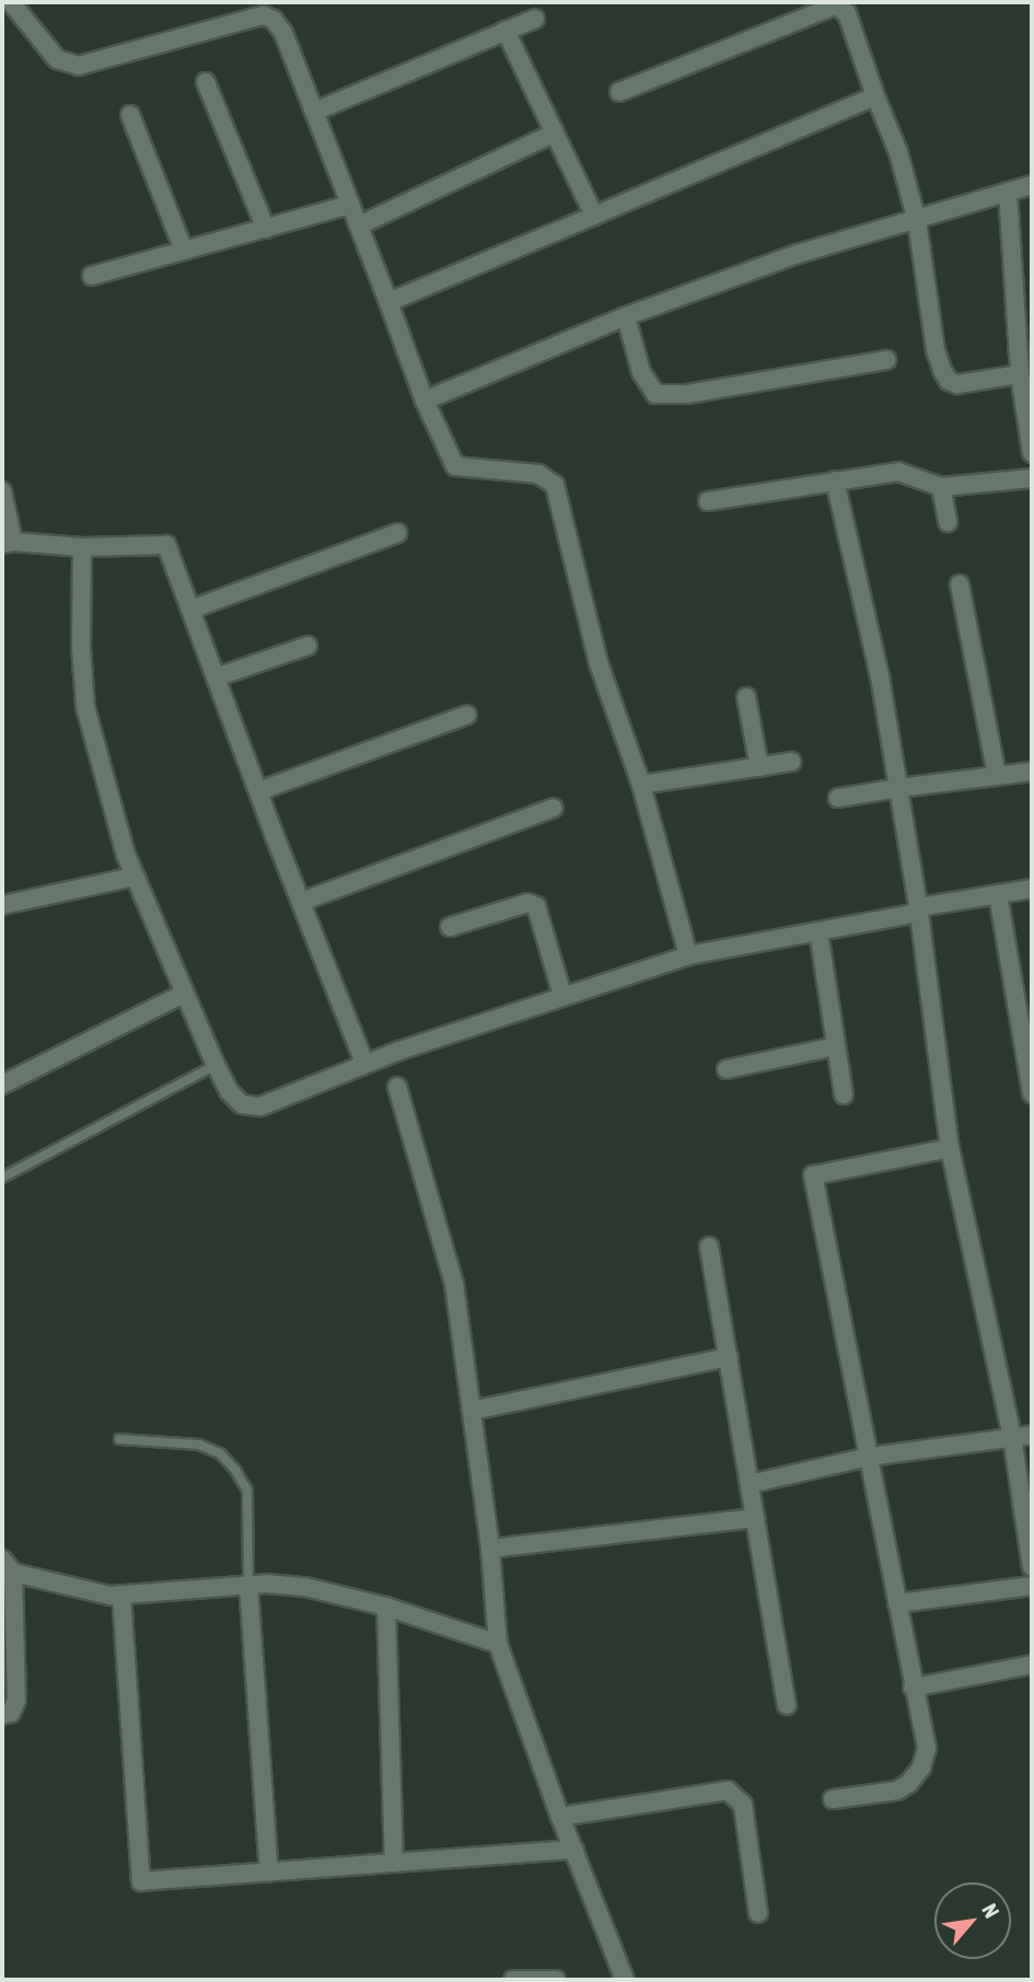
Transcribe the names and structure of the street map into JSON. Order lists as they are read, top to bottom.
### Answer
{
  "north": "top right"
}
